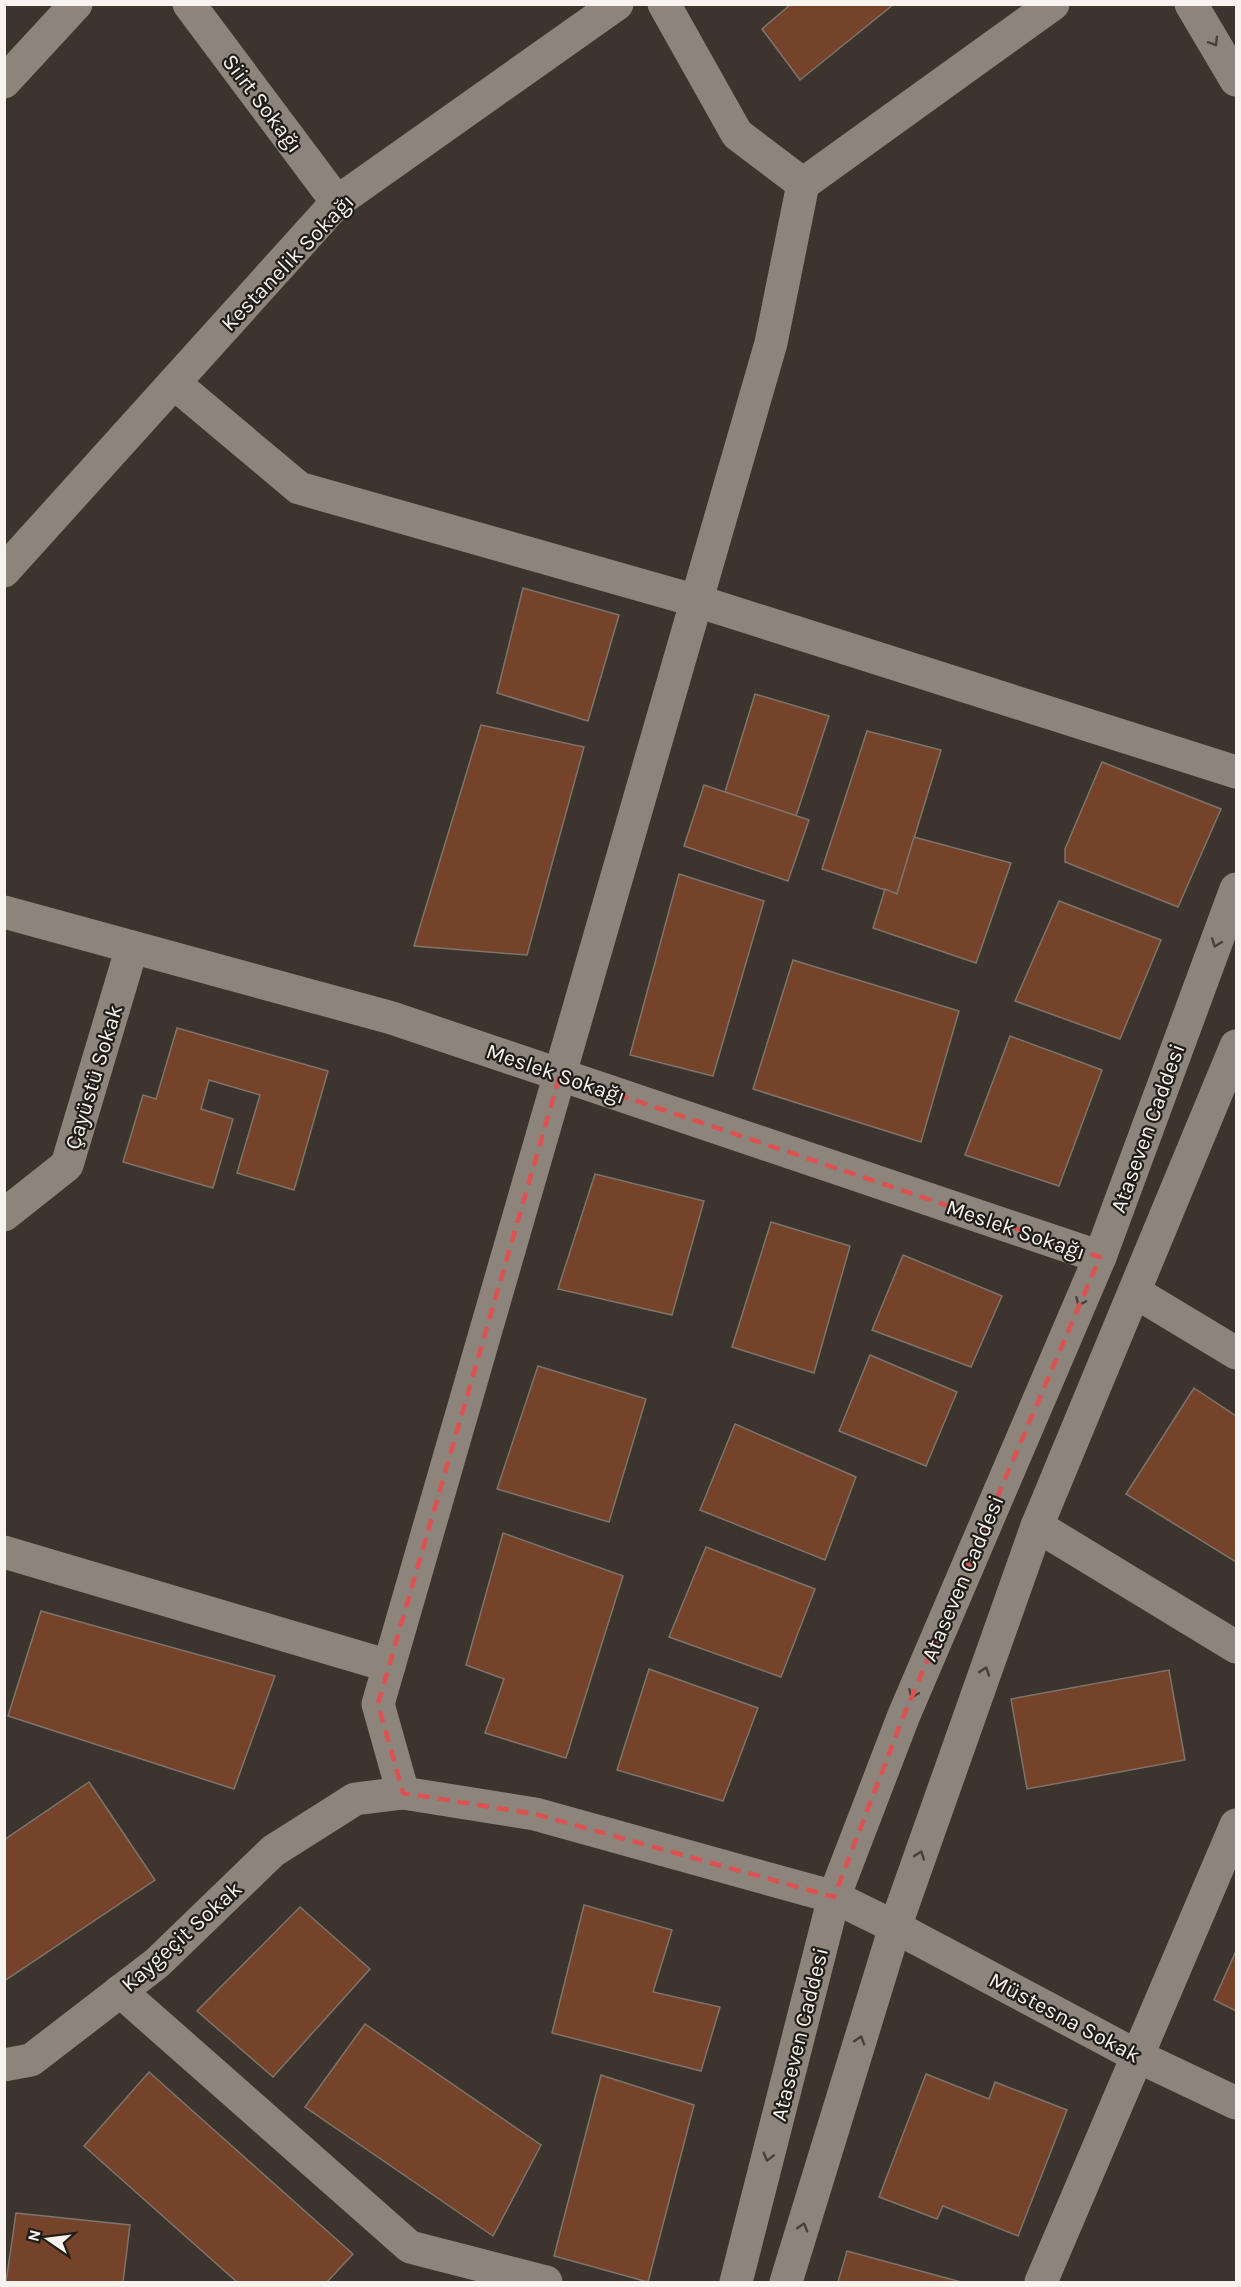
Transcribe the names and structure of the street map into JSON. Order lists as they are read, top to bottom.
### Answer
{
  "streets": {
    "street": [
      "Siirt Sokağı",
      "Kestanelik Sokağı",
      "Meslek Sokağı",
      "Çayüstü Sokak",
      "Ataseven Caddesi",
      "Kaygeçit Sokak",
      "Müstesna Sokak"
    ]
  },
  "crossings": [
    ["Siirt Sokağı", "Kestanelik Sokağı"],
    ["Meslek Sokağı", "Çayüstü Sokak"],
    ["Meslek Sokağı", "Ataseven Caddesi"],
    ["Ataseven Caddesi", "Müstesna Sokak"],
    ["Kaygeçit Sokak", "Müstesna Sokak"]
  ],
  "north": "left"
}
